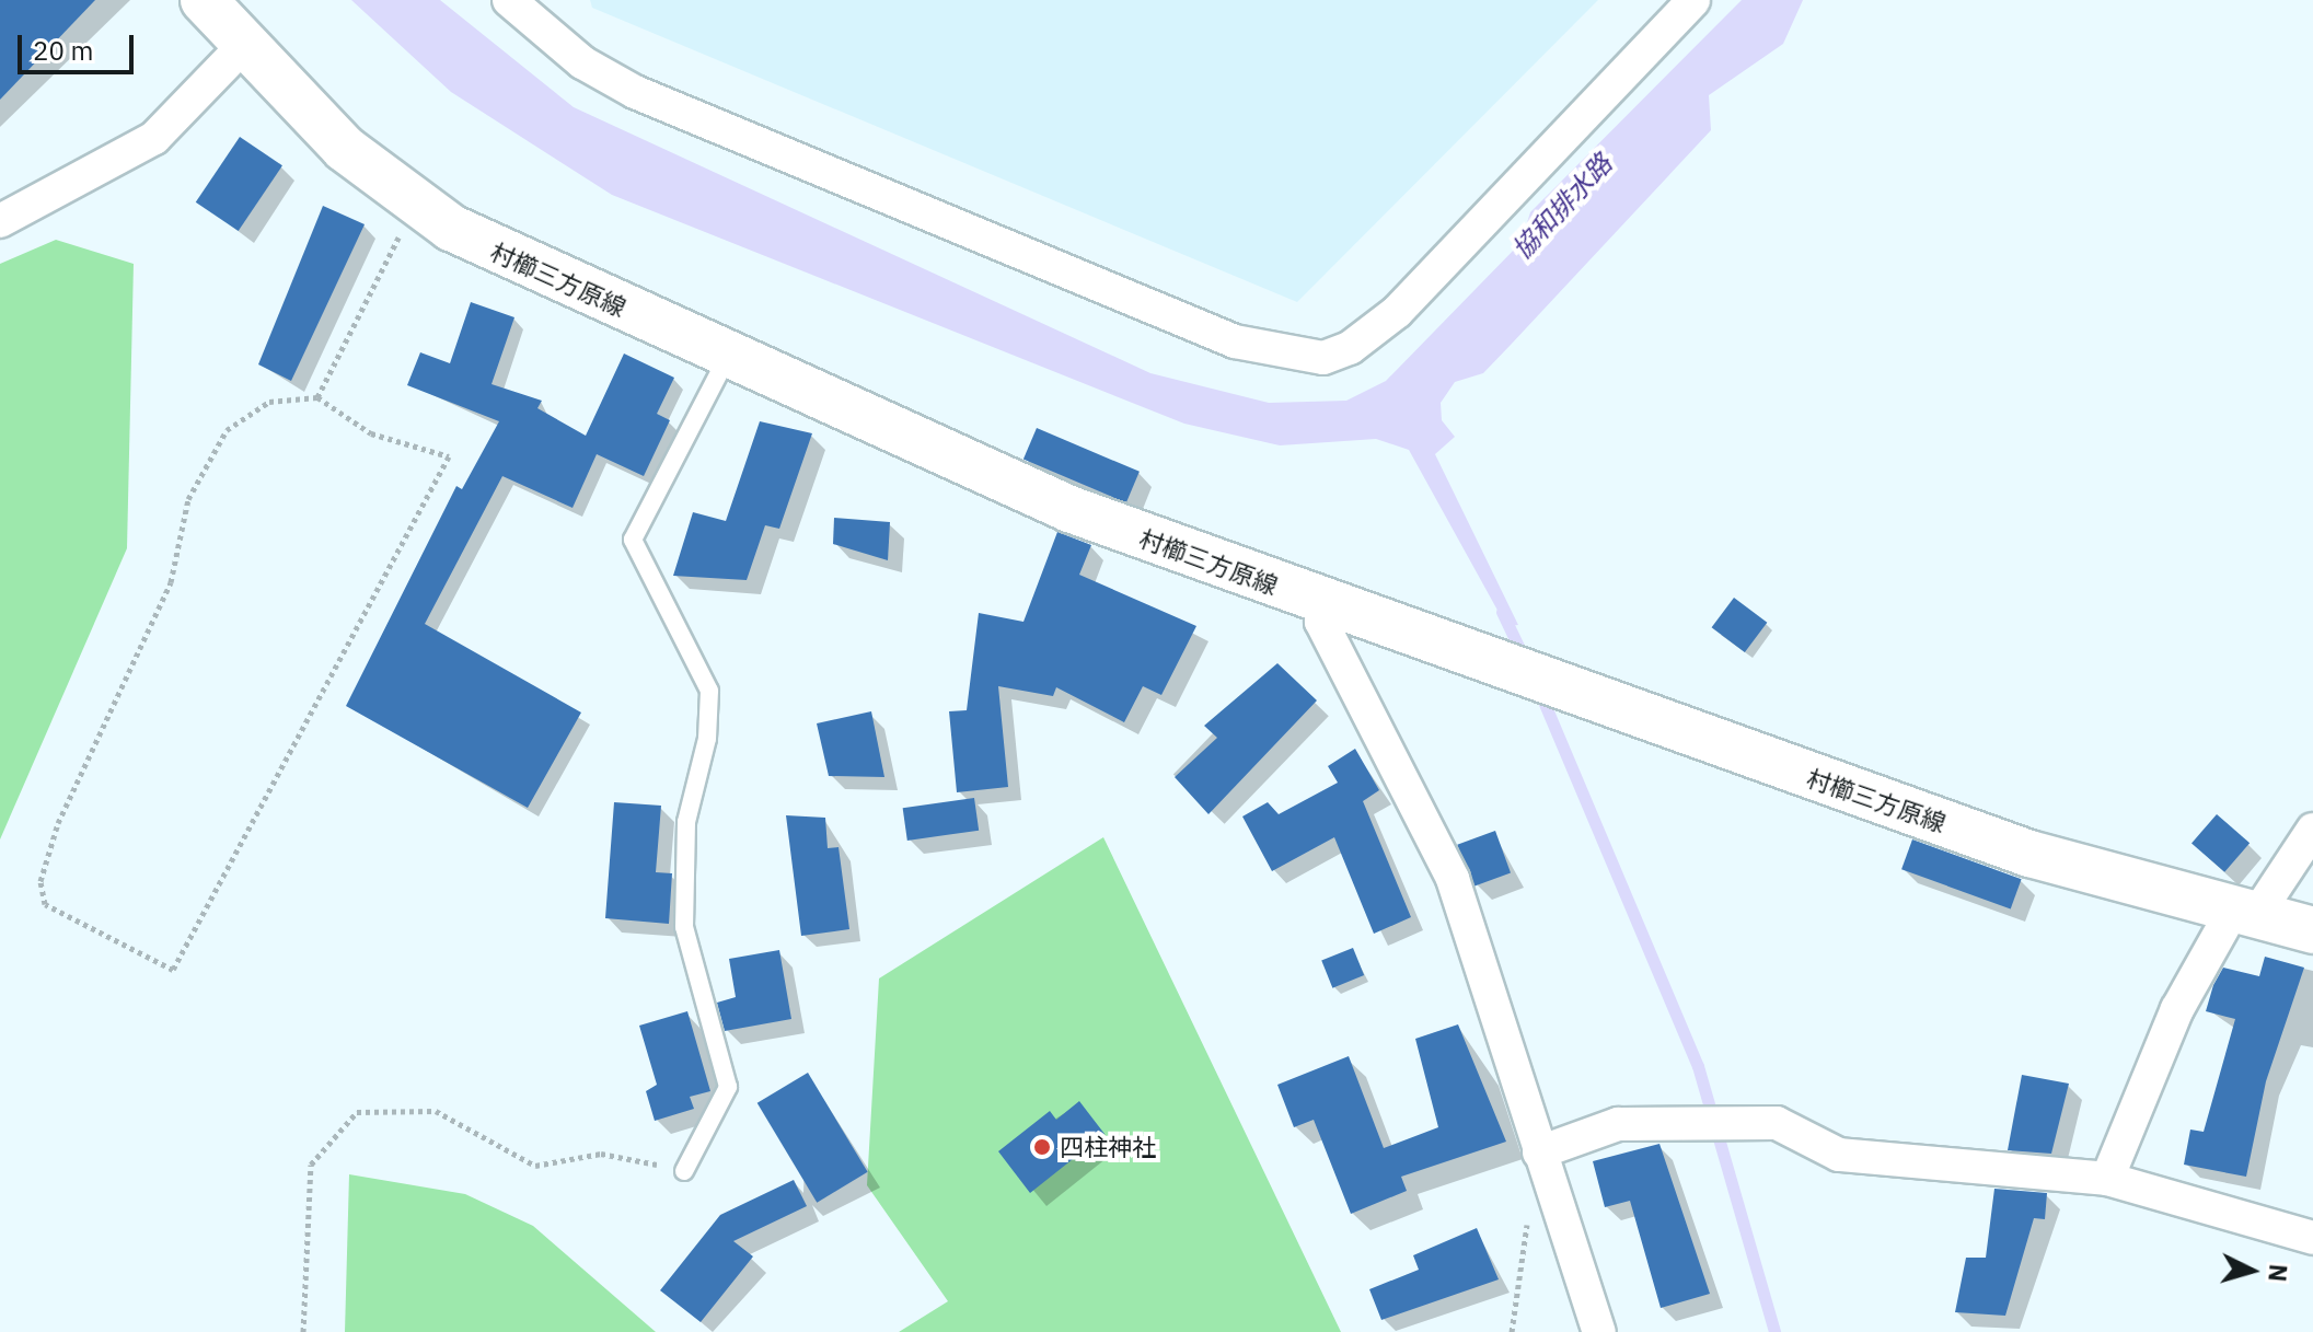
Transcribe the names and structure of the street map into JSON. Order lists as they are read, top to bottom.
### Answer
{
  "streets": {
    "main road": ["村櫛三方原線"]
  },
  "water": ["協和排水路"],
  "places": ["四柱神社"],
  "scale_bar": "20 m",
  "north": "right"
}
